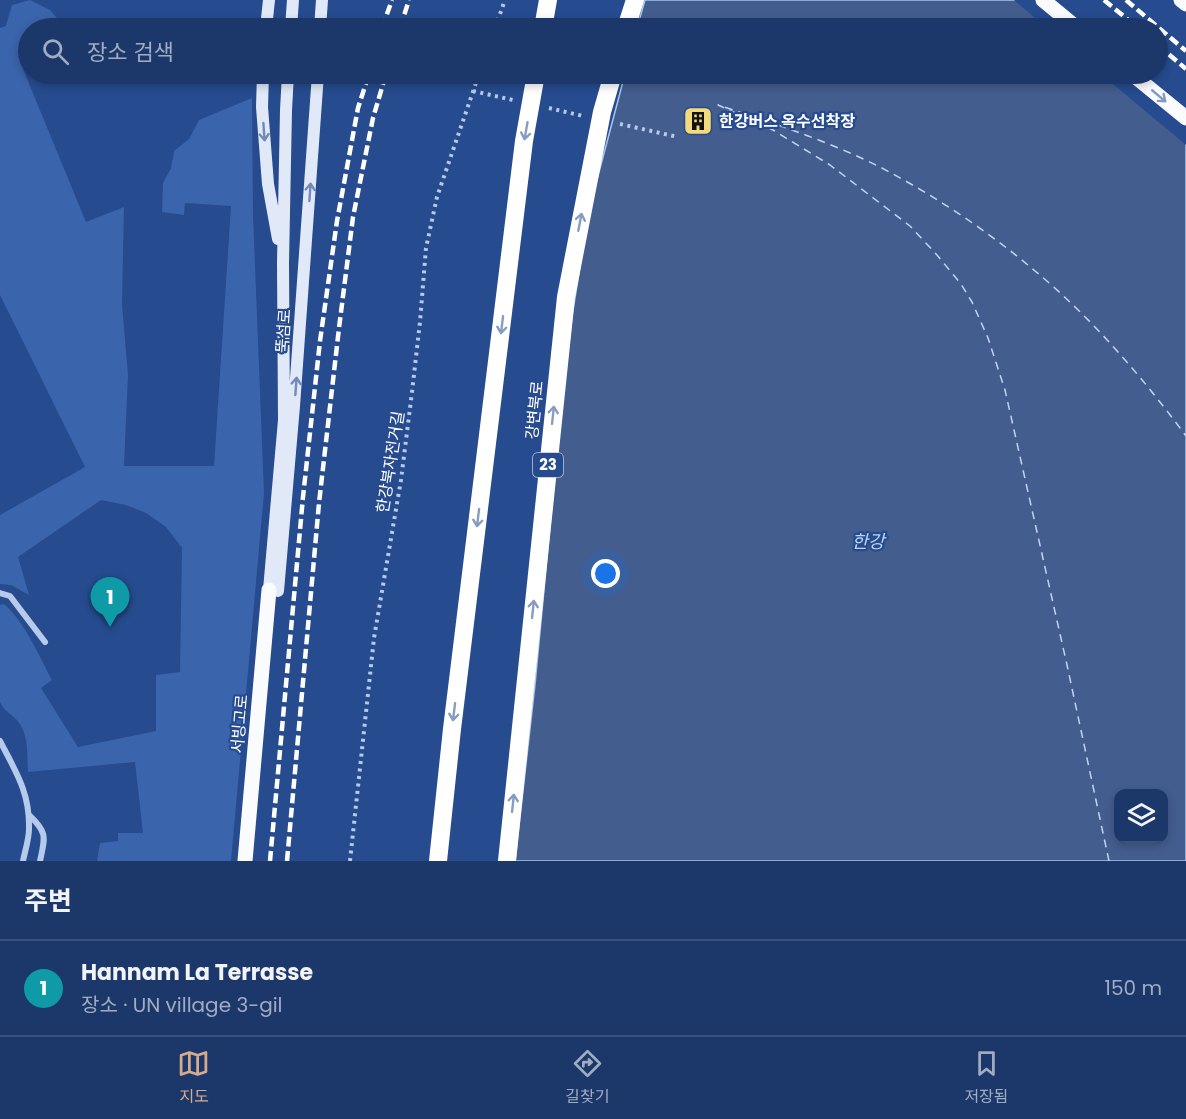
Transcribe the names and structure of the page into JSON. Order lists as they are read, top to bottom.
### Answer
{
  "streets": {
    "highway": ["강변북로", "23"],
    "main road": ["뚝섬로", "서빙고로"],
    "path": ["한강북자전거길"]
  },
  "crossings": [
    ["뚝섬로", "서빙고로"]
  ],
  "water": ["한강"],
  "places": {
    "building": ["한강버스 옥수선착장"]
  },
  "page": {
    "search": "장소 검색",
    "pins": "1",
    "heading": "주변",
    "list": [
      {
        "mark": "1",
        "name": "Hannam La Terrasse",
        "note": "장소 · UN village 3-gil",
        "value": "150 m"
      }
    ],
    "nav": ["지도", "길찾기", "저장됨"]
  }
}
